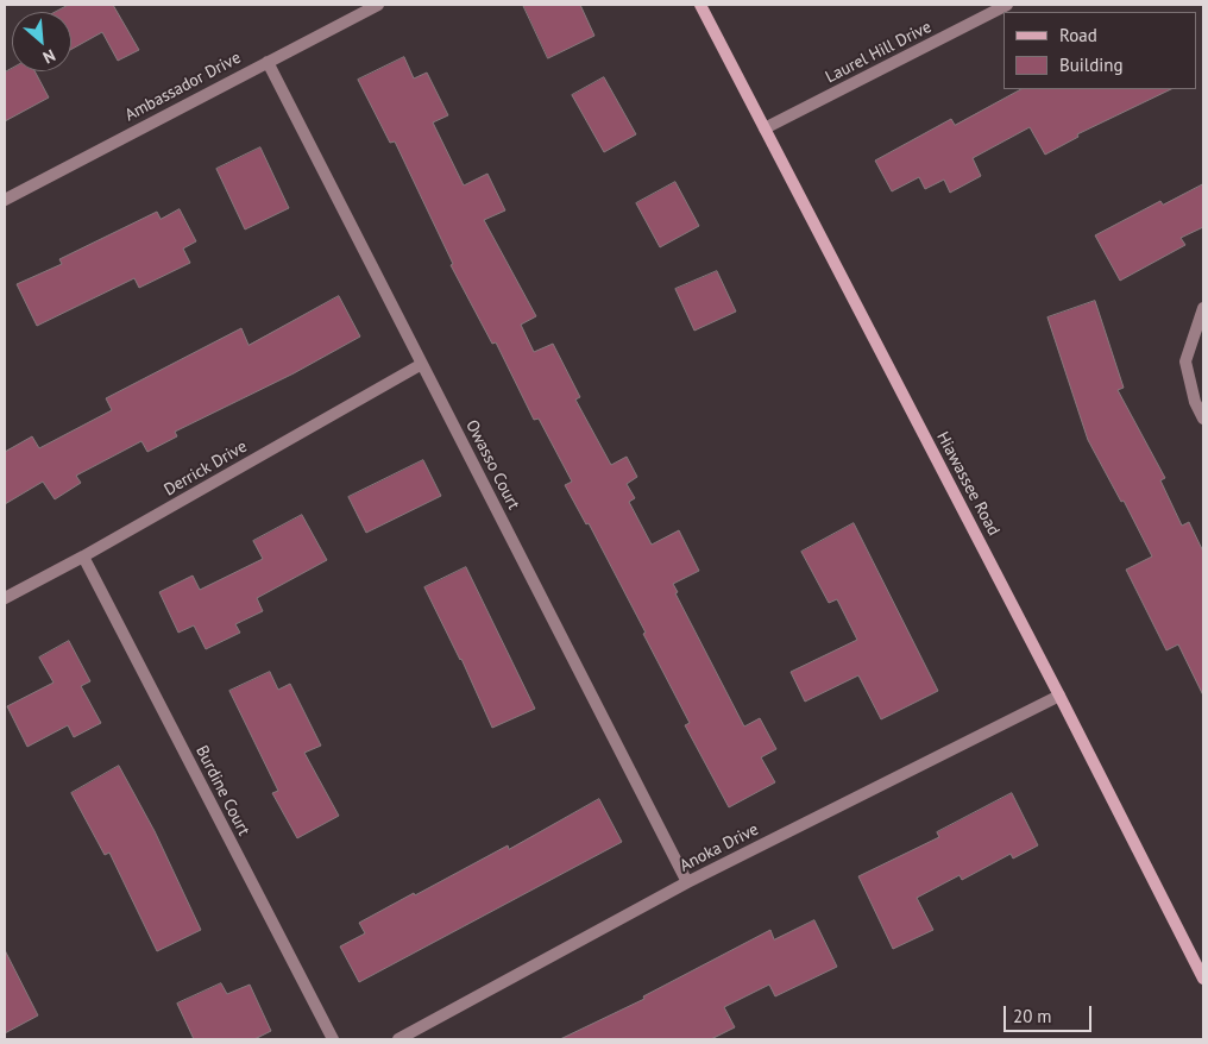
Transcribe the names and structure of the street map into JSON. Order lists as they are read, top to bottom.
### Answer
{
  "streets": {
    "main road": ["Hiawassee Road"],
    "street": [
      "Laurel Hill Drive",
      "Ambassador Drive",
      "Owasso Court",
      "Derrick Drive",
      "Burdine Court",
      "Anoka Drive"
    ]
  },
  "crossings": [
    ["Laurel Hill Drive", "Hiawassee Road"],
    ["Ambassador Drive", "Owasso Court"],
    ["Owasso Court", "Derrick Drive"],
    ["Owasso Court", "Anoka Drive"],
    ["Derrick Drive", "Burdine Court"],
    ["Hiawassee Road", "Anoka Drive"]
  ],
  "legend": ["Road", "Building"],
  "scale_bar": "20 m",
  "north": "bottom right"
}
